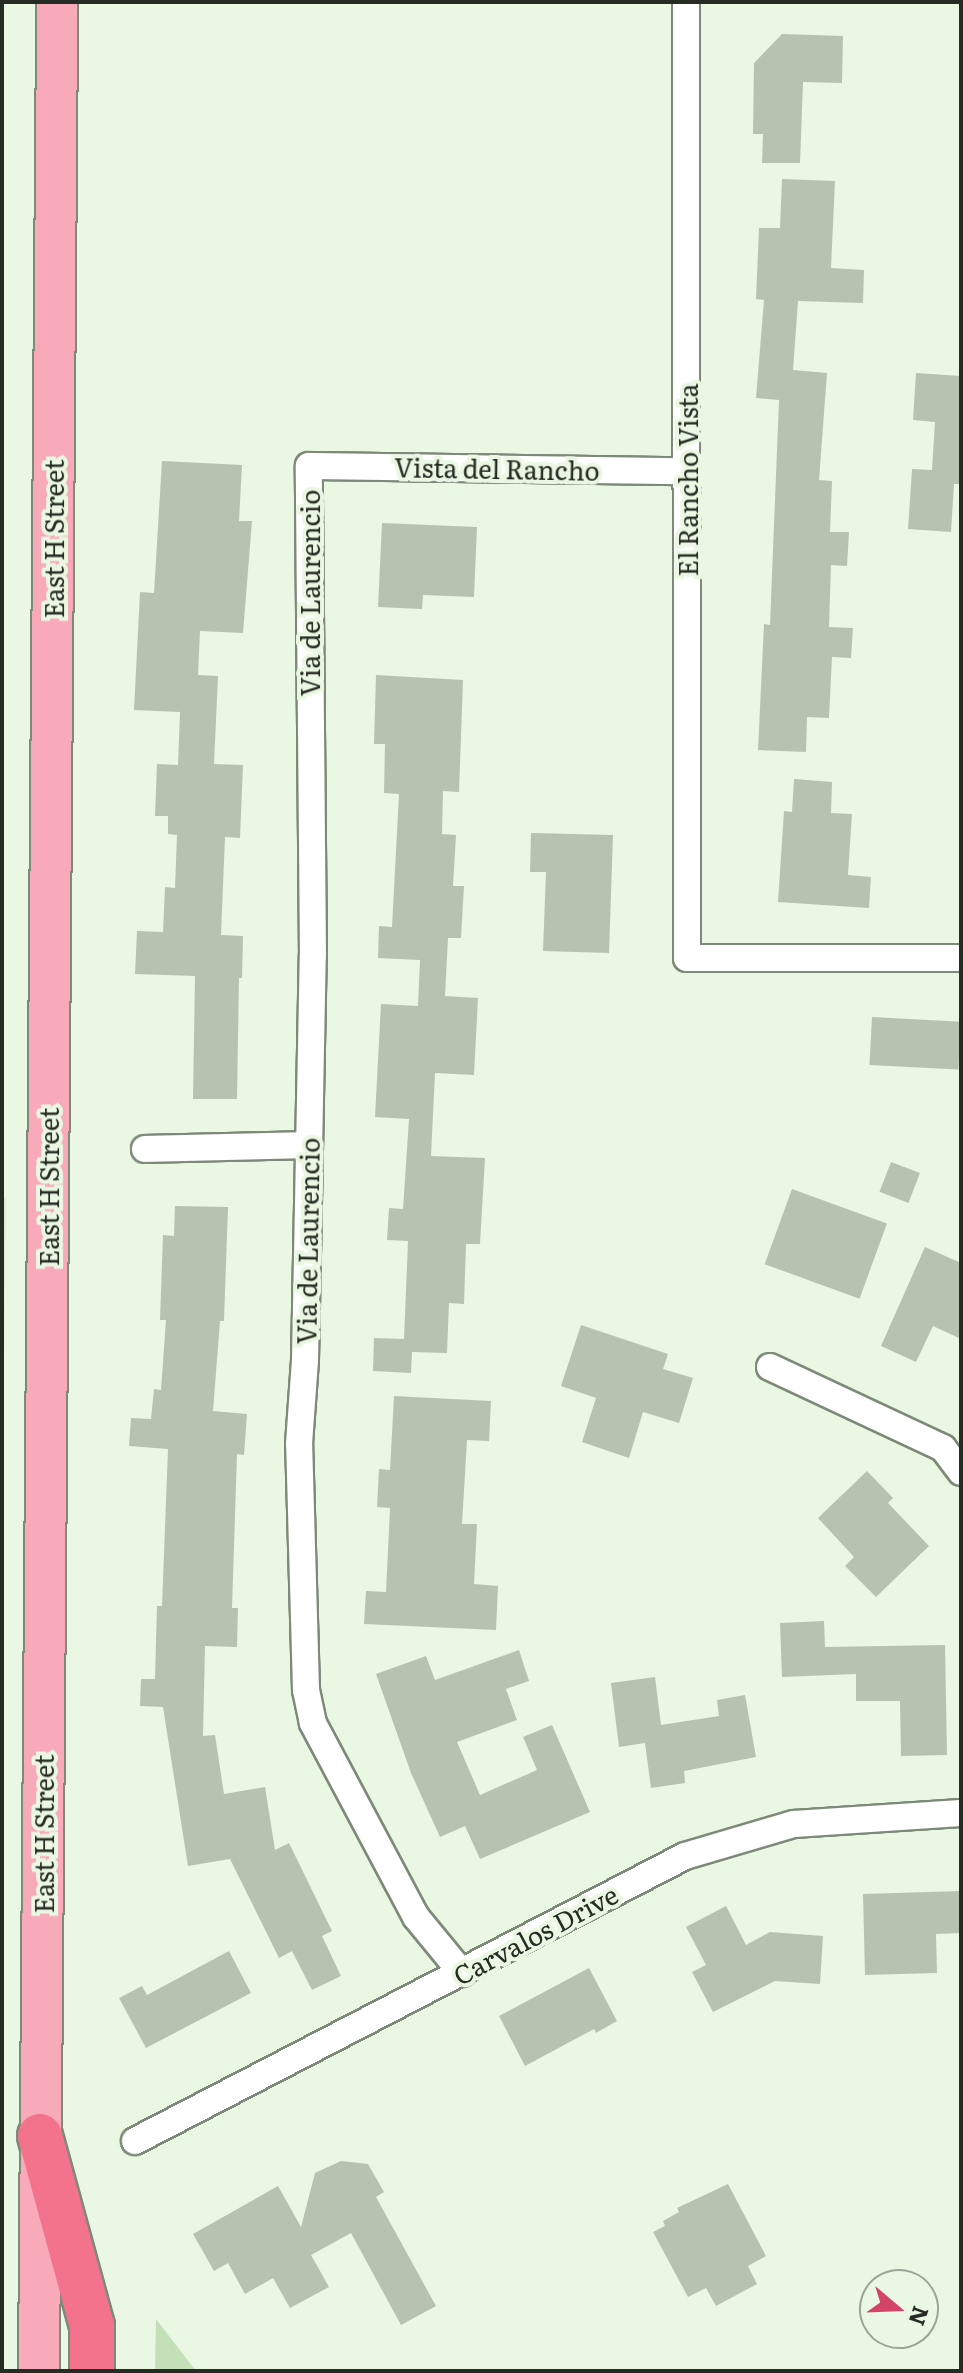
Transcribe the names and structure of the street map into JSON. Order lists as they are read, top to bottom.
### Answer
{
  "streets": {
    "main road": ["East H Street"],
    "street": [
      "Vista del Rancho",
      "El Rancho Vista",
      "Via de Laurencio",
      "Carvalos Drive"
    ]
  },
  "crossings": [
    ["Vista del Rancho", "El Rancho Vista"],
    ["Vista del Rancho", "Via de Laurencio"],
    ["Via de Laurencio", "Carvalos Drive"]
  ],
  "north": "right"
}
